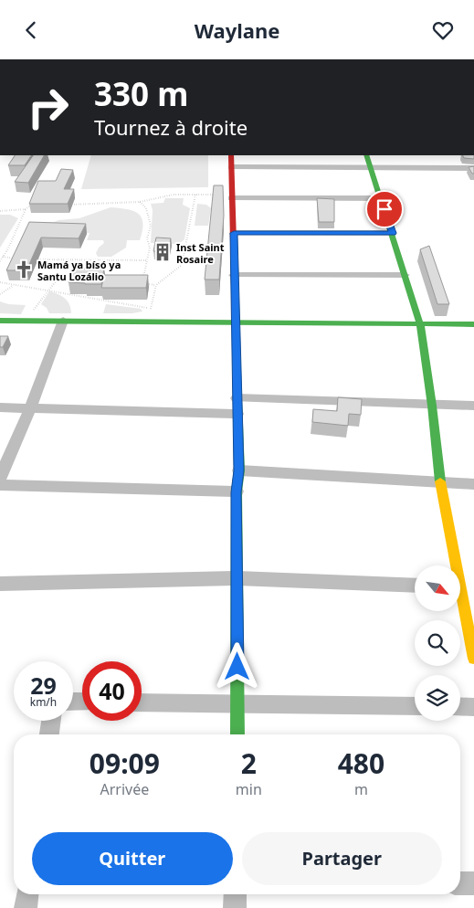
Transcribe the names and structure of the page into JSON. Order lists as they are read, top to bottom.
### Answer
{
  "places": {
    "building": ["Inst Saint Rosaire"],
    "church": ["Mamá ya bísó ya Santu Lozálio"]
  },
  "north": "bottom right",
  "page": {
    "header": "Waylane",
    "turn": ["330 m", "Tournez à droite"],
    "speed": "29 km/h",
    "limit": "40",
    "eta": [
      "09:09",
      "Arrivée",
      "2",
      "min",
      "480",
      "m"
    ],
    "buttons": ["Quitter", "Partager"]
  }
}
